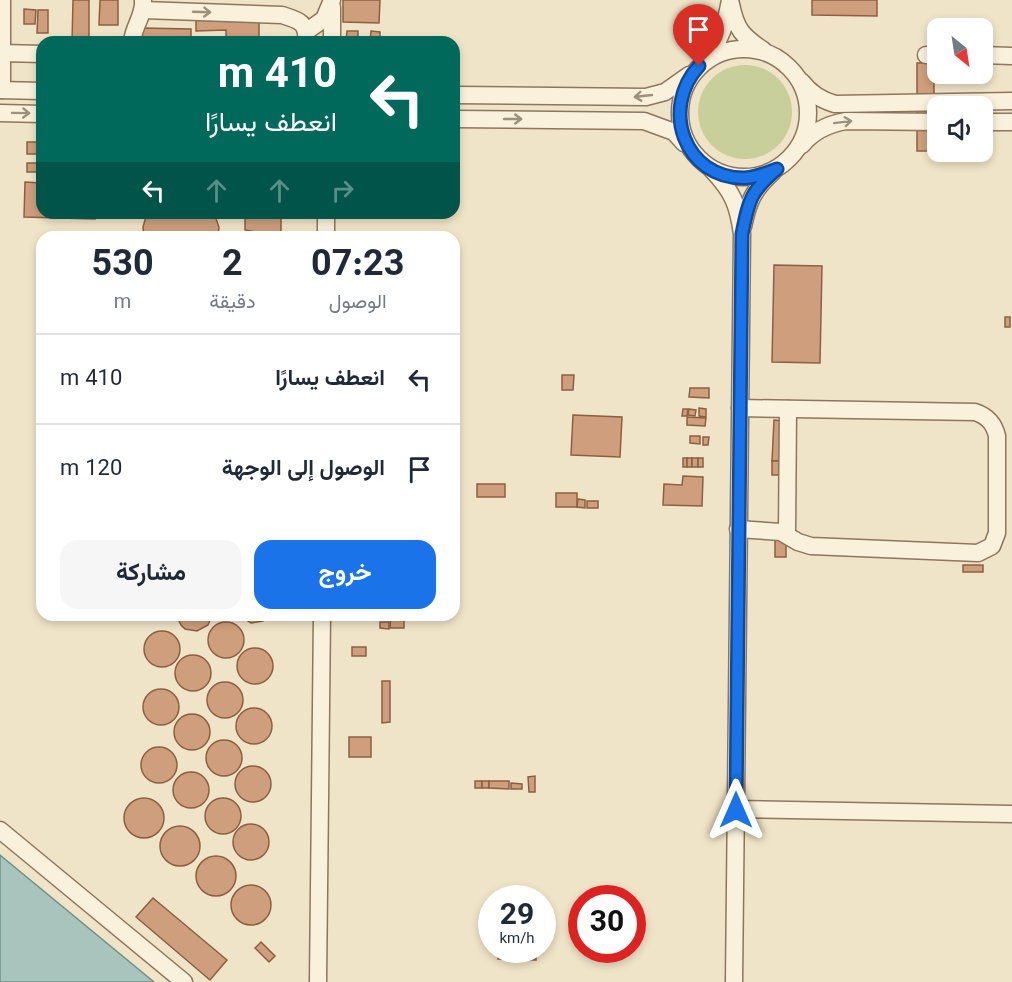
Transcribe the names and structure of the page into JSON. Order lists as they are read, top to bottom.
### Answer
{
  "north": "bottom right",
  "page": {
    "turn": ["410 m", "انعطف يسارًا"],
    "eta": [
      "07:23",
      "الوصول",
      "2",
      "دقيقة",
      "530",
      "m"
    ],
    "list": [
      {
        "name": "انعطف يسارًا",
        "value": "410 m"
      },
      {
        "name": "الوصول إلى الوجهة",
        "value": "120 m"
      }
    ],
    "buttons": ["خروج", "مشاركة"],
    "speed": "29 km/h",
    "limit": "30"
  }
}
